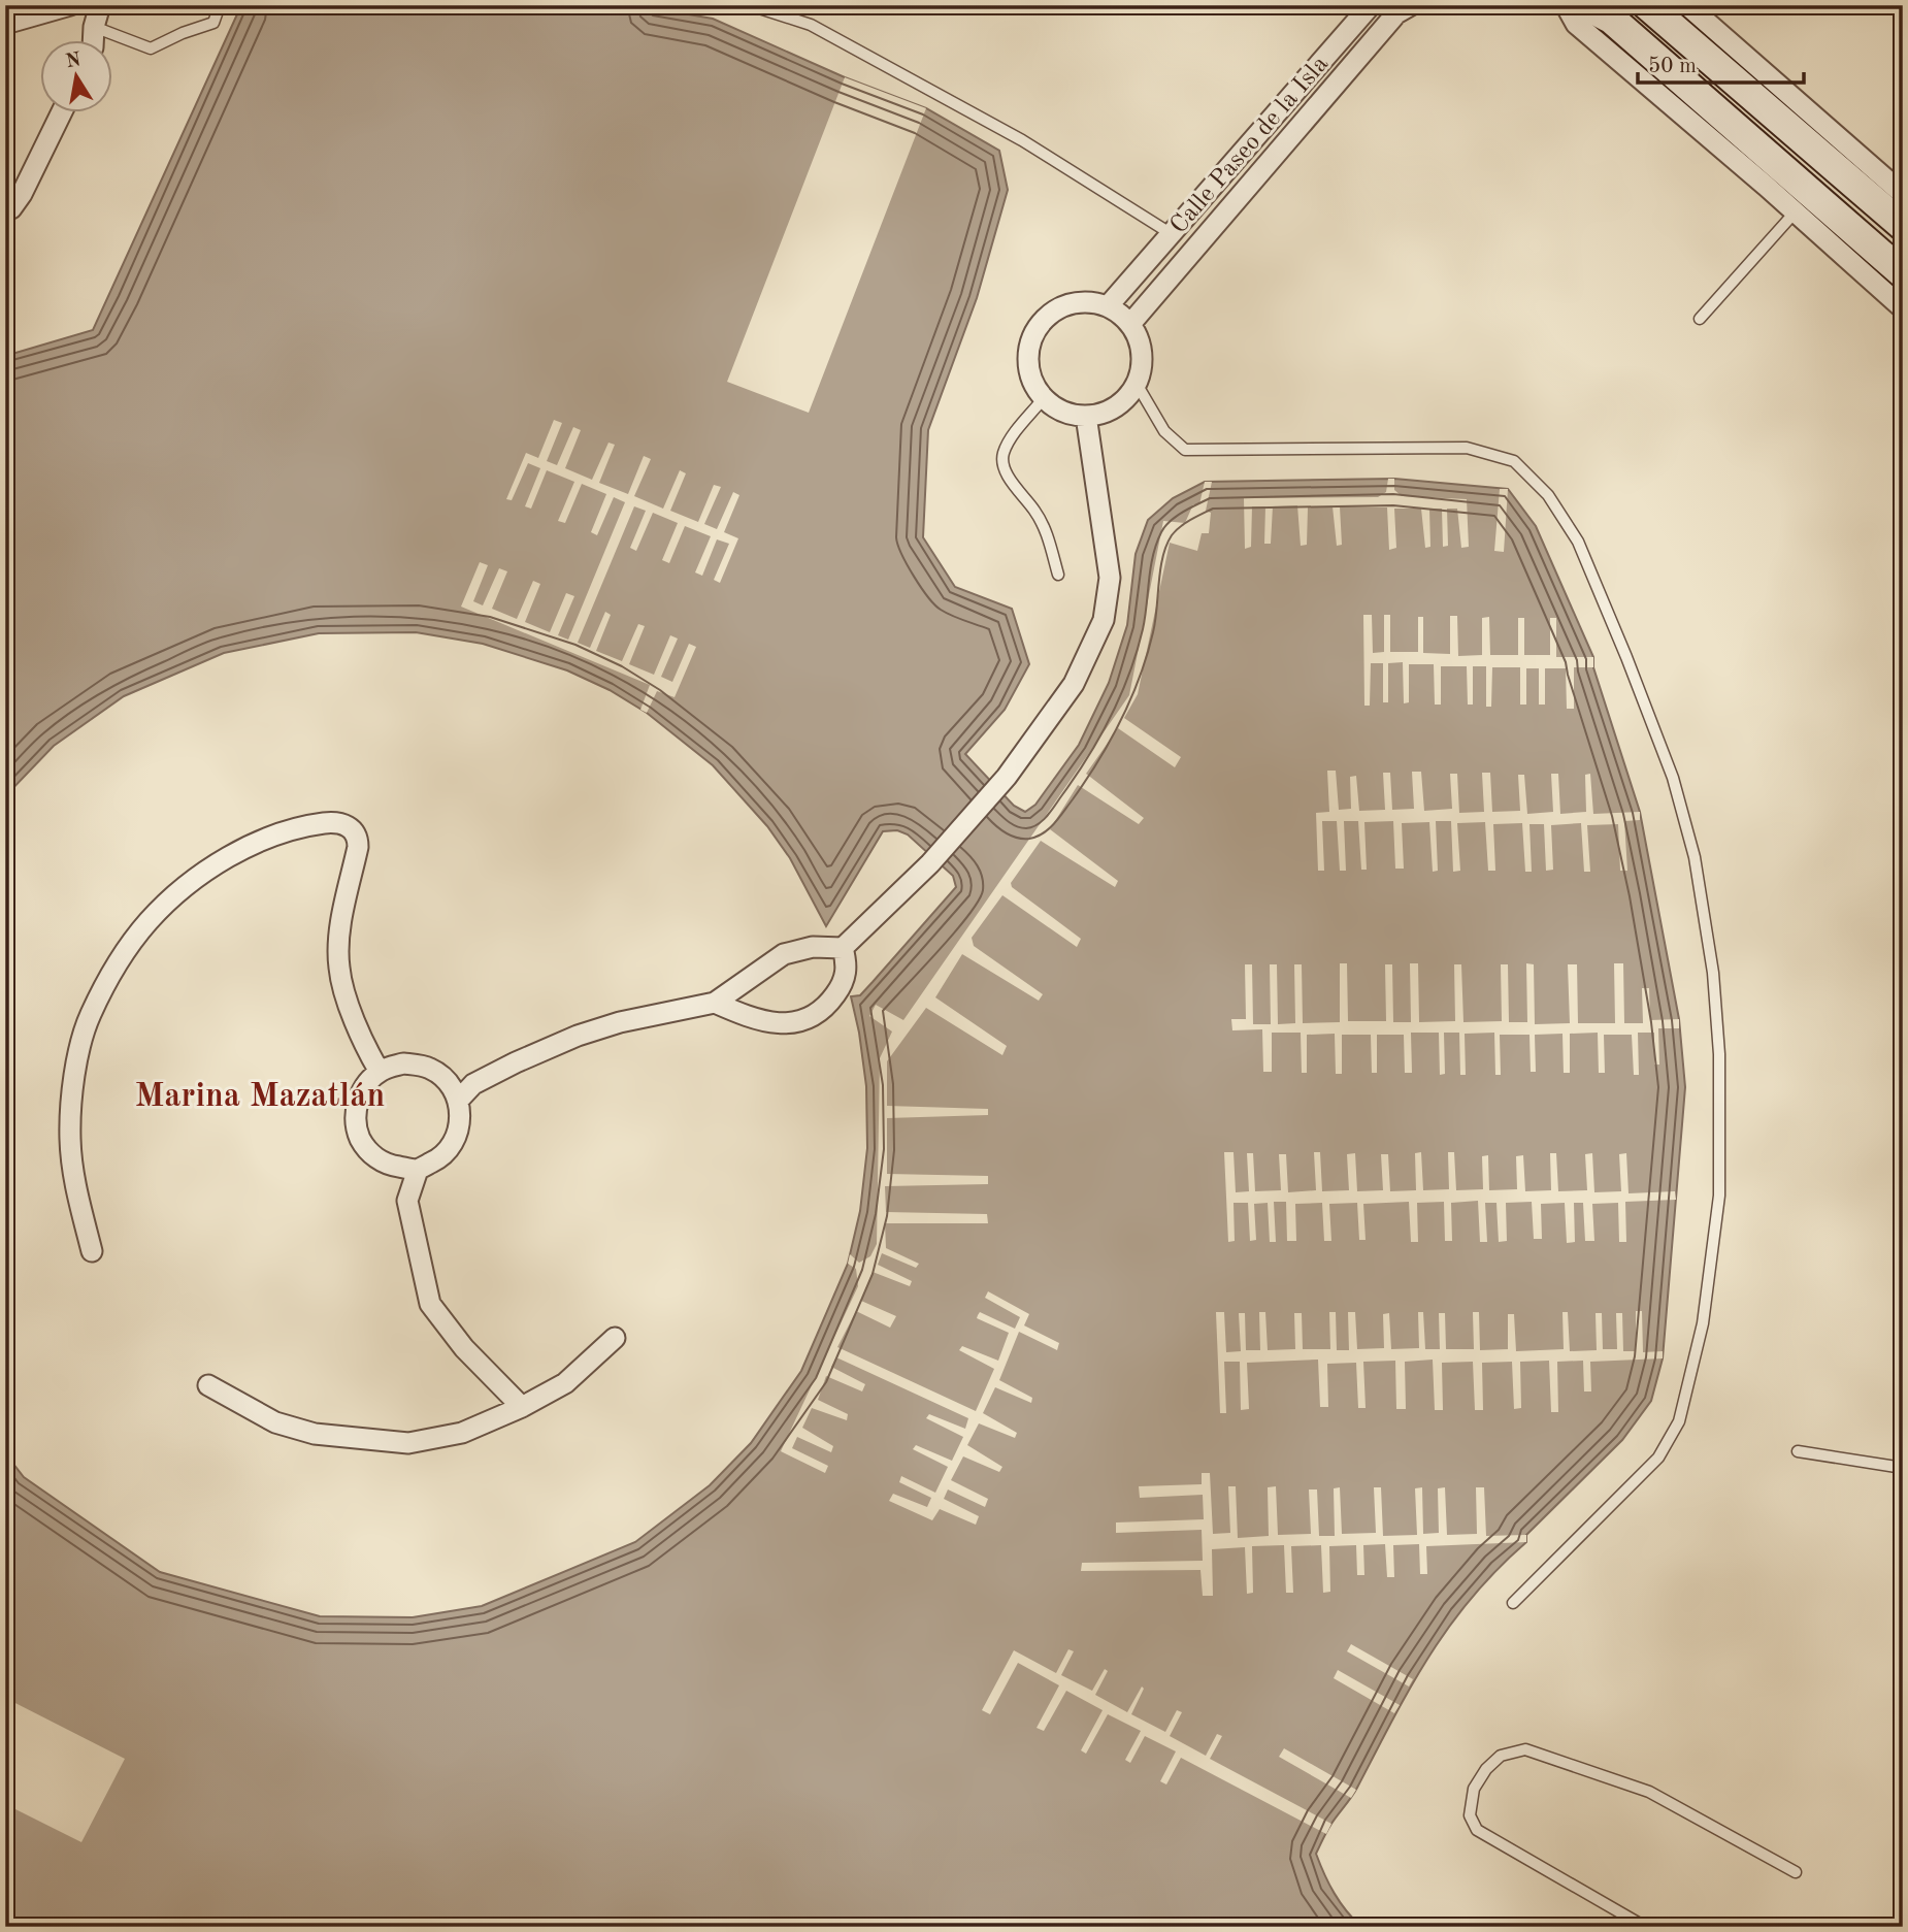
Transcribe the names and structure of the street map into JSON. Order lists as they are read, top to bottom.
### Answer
{
  "streets": {
    "street": ["Calle Paseo de la Isla"]
  },
  "districts": ["Marina Mazatlán"],
  "scale_bar": "50 m",
  "north": "top"
}
